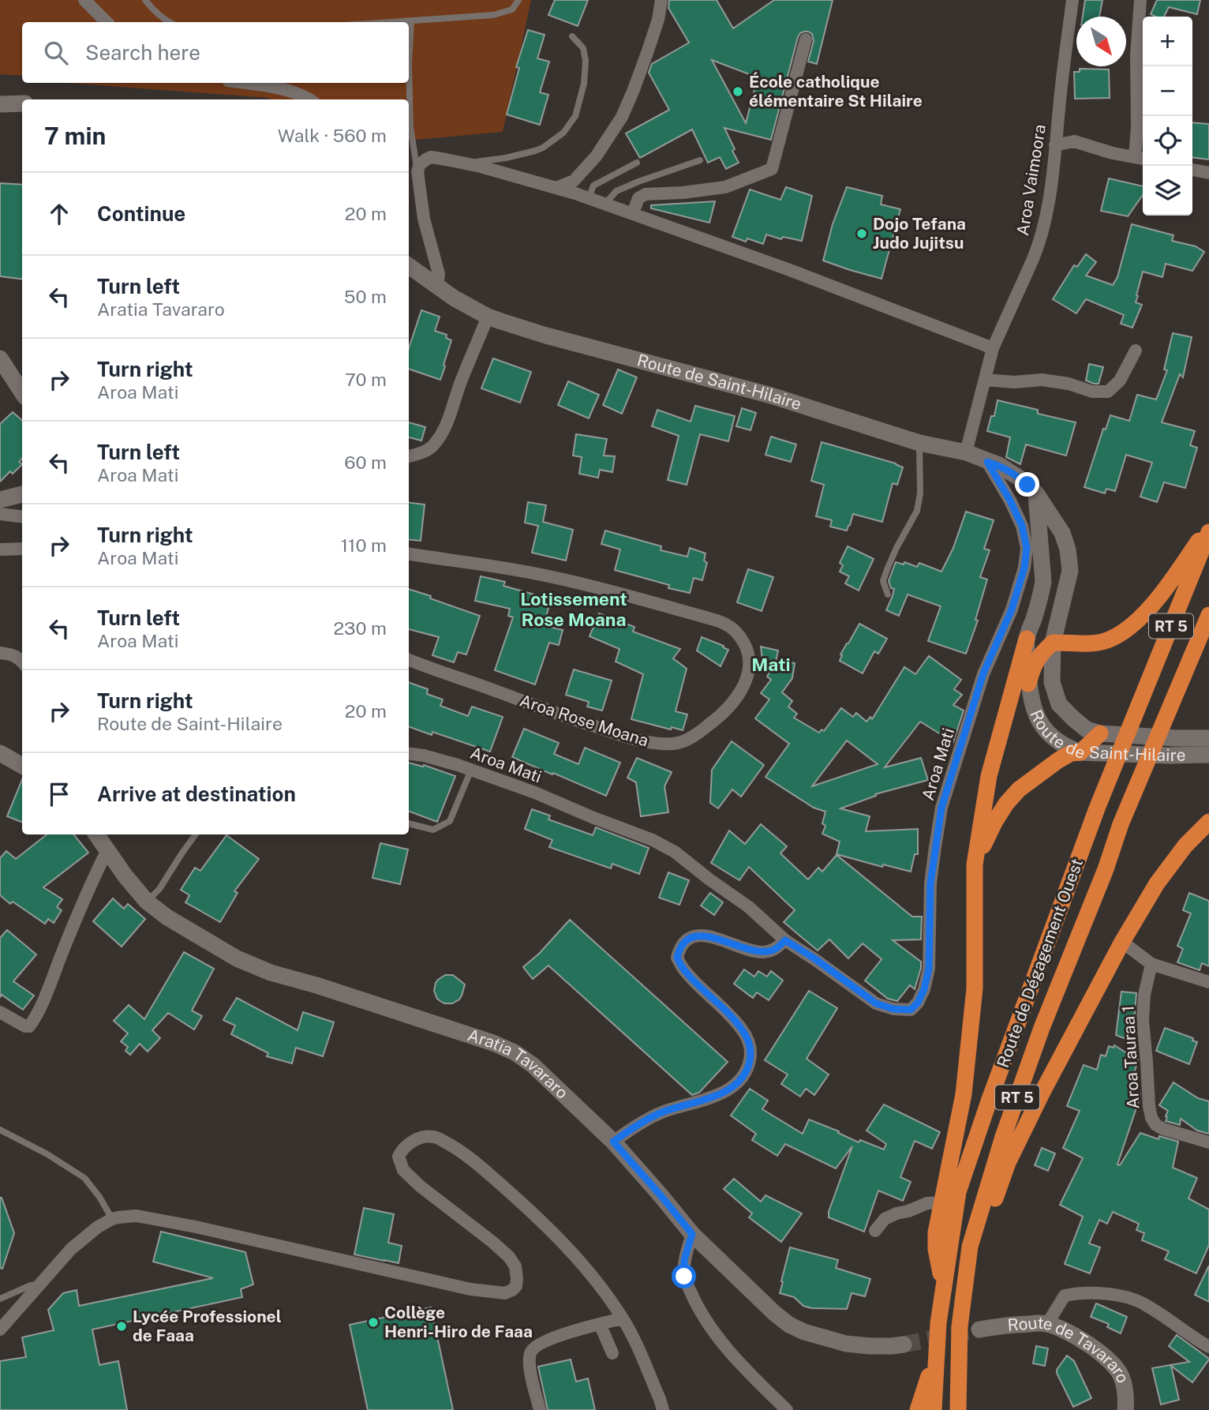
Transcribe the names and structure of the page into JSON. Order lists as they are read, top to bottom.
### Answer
{
  "streets": {
    "highway": ["RT 5", "Route de Dégagement Ouest"],
    "main road": ["Route de Saint-Hilaire", "Aratia Tavararo", "Route de Tavararo"],
    "street": [
      "Aroa Vaimoora",
      "Aroa Rose Moana",
      "Aroa Mati",
      "Aroa Tauraa 1"
    ]
  },
  "crossings": [
    ["Aroa Vaimoora", "Route de Saint-Hilaire"],
    ["Route de Saint-Hilaire", "Aroa Mati"]
  ],
  "districts": ["Lotissement Rose Moana", "Mati"],
  "places": [
    "École catholique élémentaire St Hilaire",
    "Dojo Tefana Judo Jujitsu",
    "Collège Henri-Hiro de Faaa",
    "Lycée Professionel de Faaa"
  ],
  "north": "bottom right",
  "page": {
    "map_buttons": ["+", "−"],
    "search": "Search here",
    "heading": ["7 min", "Walk · 560 m"],
    "list": [
      ["Continue", "20 m"],
      ["Turn left", "Aratia Tavararo", "50 m"],
      ["Turn right", "Aroa Mati", "70 m"],
      ["Turn left", "Aroa Mati", "60 m"],
      ["Turn right", "Aroa Mati", "110 m"],
      ["Turn left", "Aroa Mati", "230 m"],
      ["Turn right", "Route de Saint-Hilaire", "20 m"],
      "Arrive at destination"
    ]
  }
}
